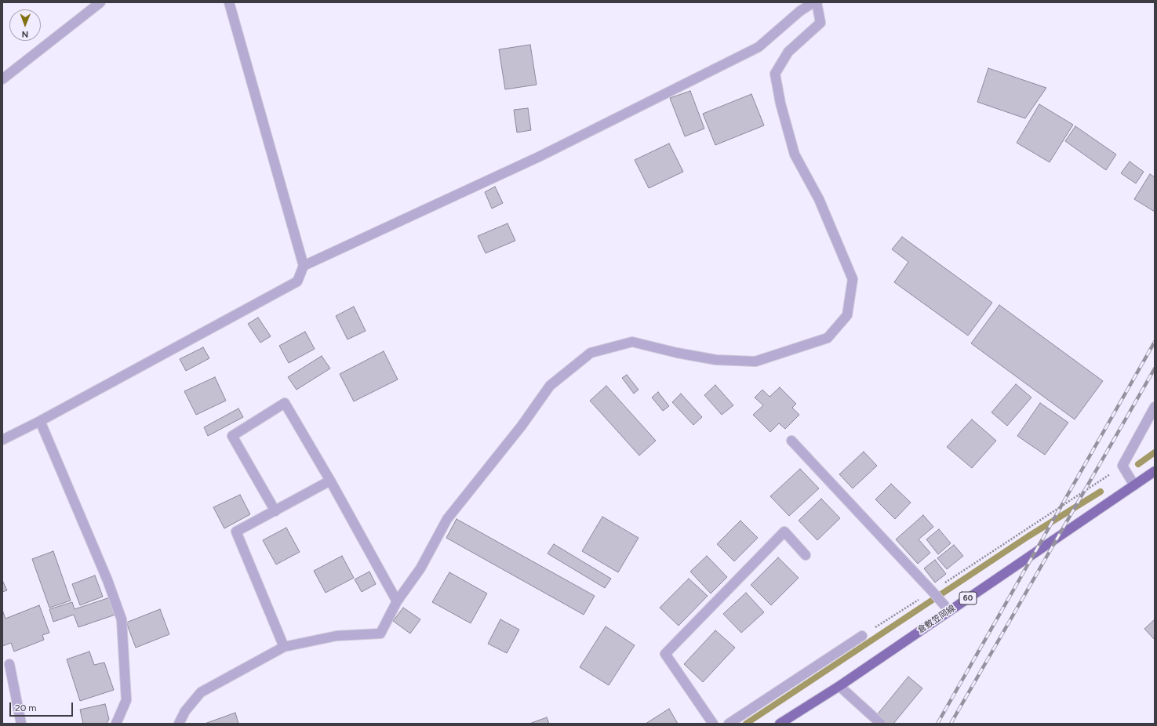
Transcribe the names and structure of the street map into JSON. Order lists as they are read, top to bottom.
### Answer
{
  "streets": {
    "main road": ["60", "倉敷笠岡線"]
  },
  "scale_bar": "20 m",
  "north": "bottom"
}
